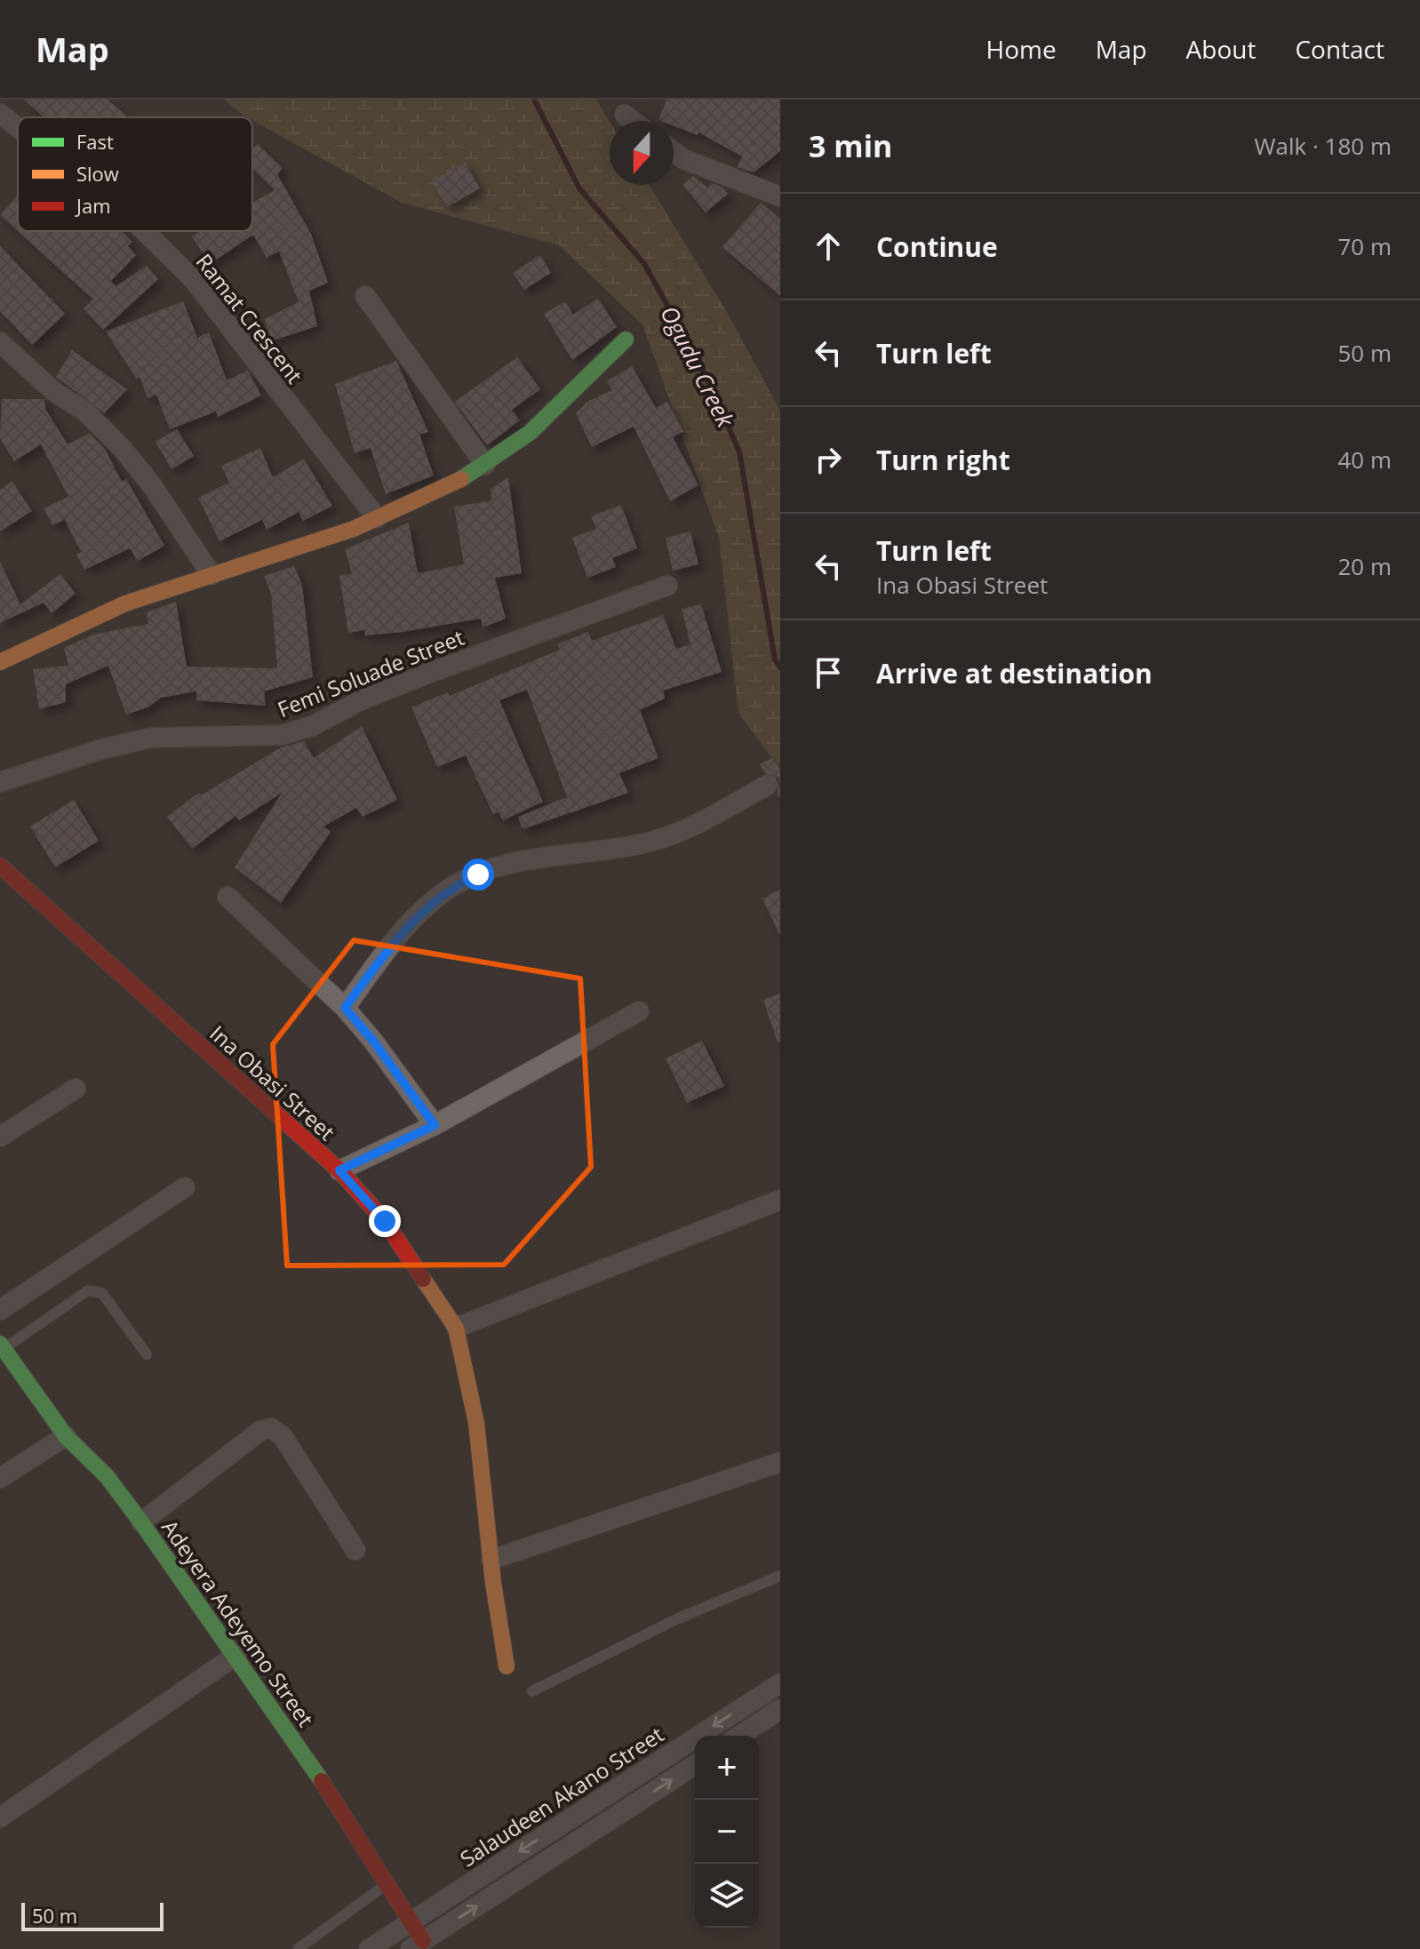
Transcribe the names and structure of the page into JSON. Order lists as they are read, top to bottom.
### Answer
{
  "streets": {
    "street": [
      "Ramat Crescent",
      "Femi Soluade Street",
      "Ina Obasi Street",
      "Adeyera Adeyemo Street",
      "Salaudeen Akano Street"
    ]
  },
  "crossings": [
    ["Adeyera Adeyemo Street", "Salaudeen Akano Street"]
  ],
  "water": ["Ogudu Creek"],
  "legend": ["Fast", "Slow", "Jam"],
  "scale_bar": "50 m",
  "north": "bottom",
  "page": {
    "header": "Map",
    "nav": [
      "Home",
      "Map",
      "About",
      "Contact"
    ],
    "heading": ["3 min", "Walk · 180 m"],
    "list": [
      ["Continue", "70 m"],
      ["Turn left", "50 m"],
      ["Turn right", "40 m"],
      ["Turn left", "Ina Obasi Street", "20 m"],
      "Arrive at destination"
    ],
    "map_buttons": ["+", "−"],
    "scale": "50 m"
  }
}
